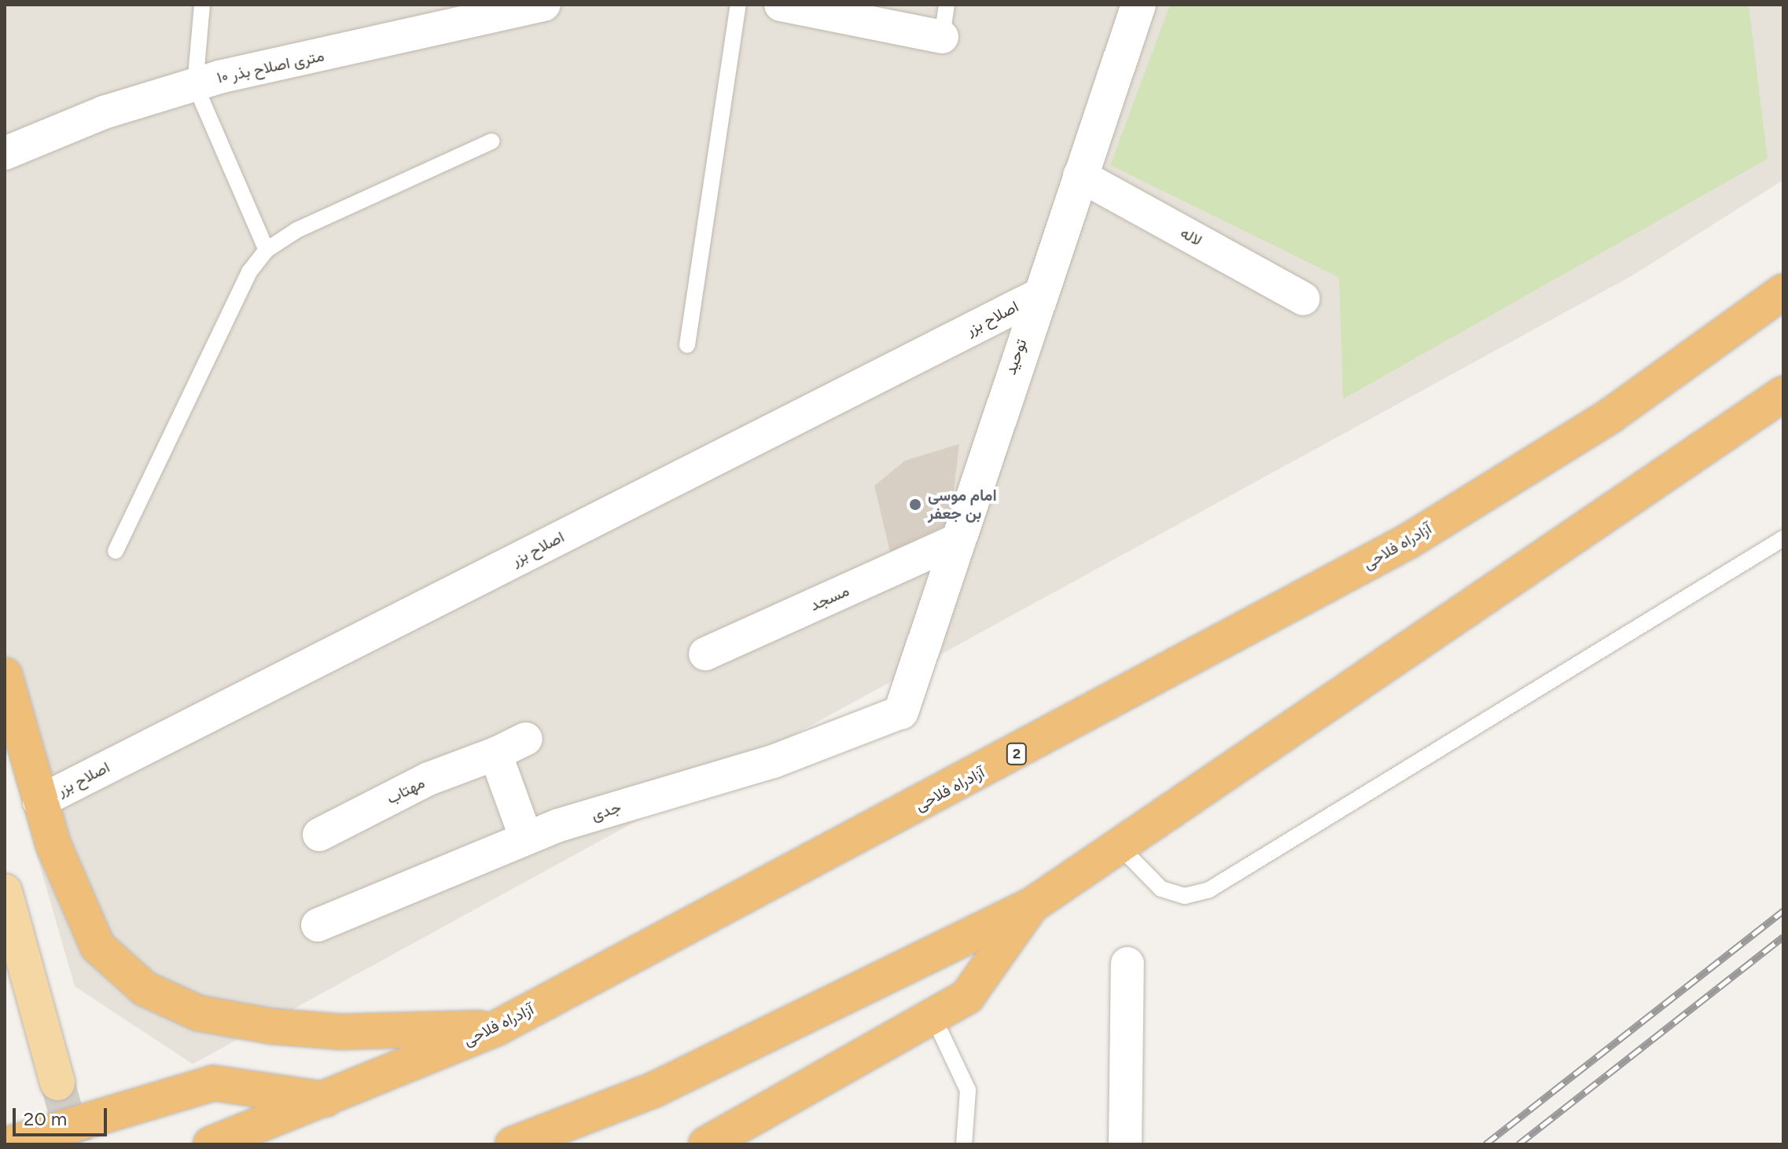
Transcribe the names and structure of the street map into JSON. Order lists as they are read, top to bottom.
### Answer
{
  "streets": {
    "highway": ["آزادراه فلاحی", "2"],
    "street": [
      "۱۰ متری اصلاح بذر",
      "لاله",
      "اصلاح بزر",
      "توحید",
      "مسجد",
      "مهتاب",
      "جدی"
    ]
  },
  "crossings": [
    ["لاله", "توحید"],
    ["اصلاح بزر", "توحید"],
    ["توحید", "مسجد"],
    ["توحید", "جدی"]
  ],
  "places": ["امام موسی بن جعفر"],
  "scale_bar": "20 m"
}
